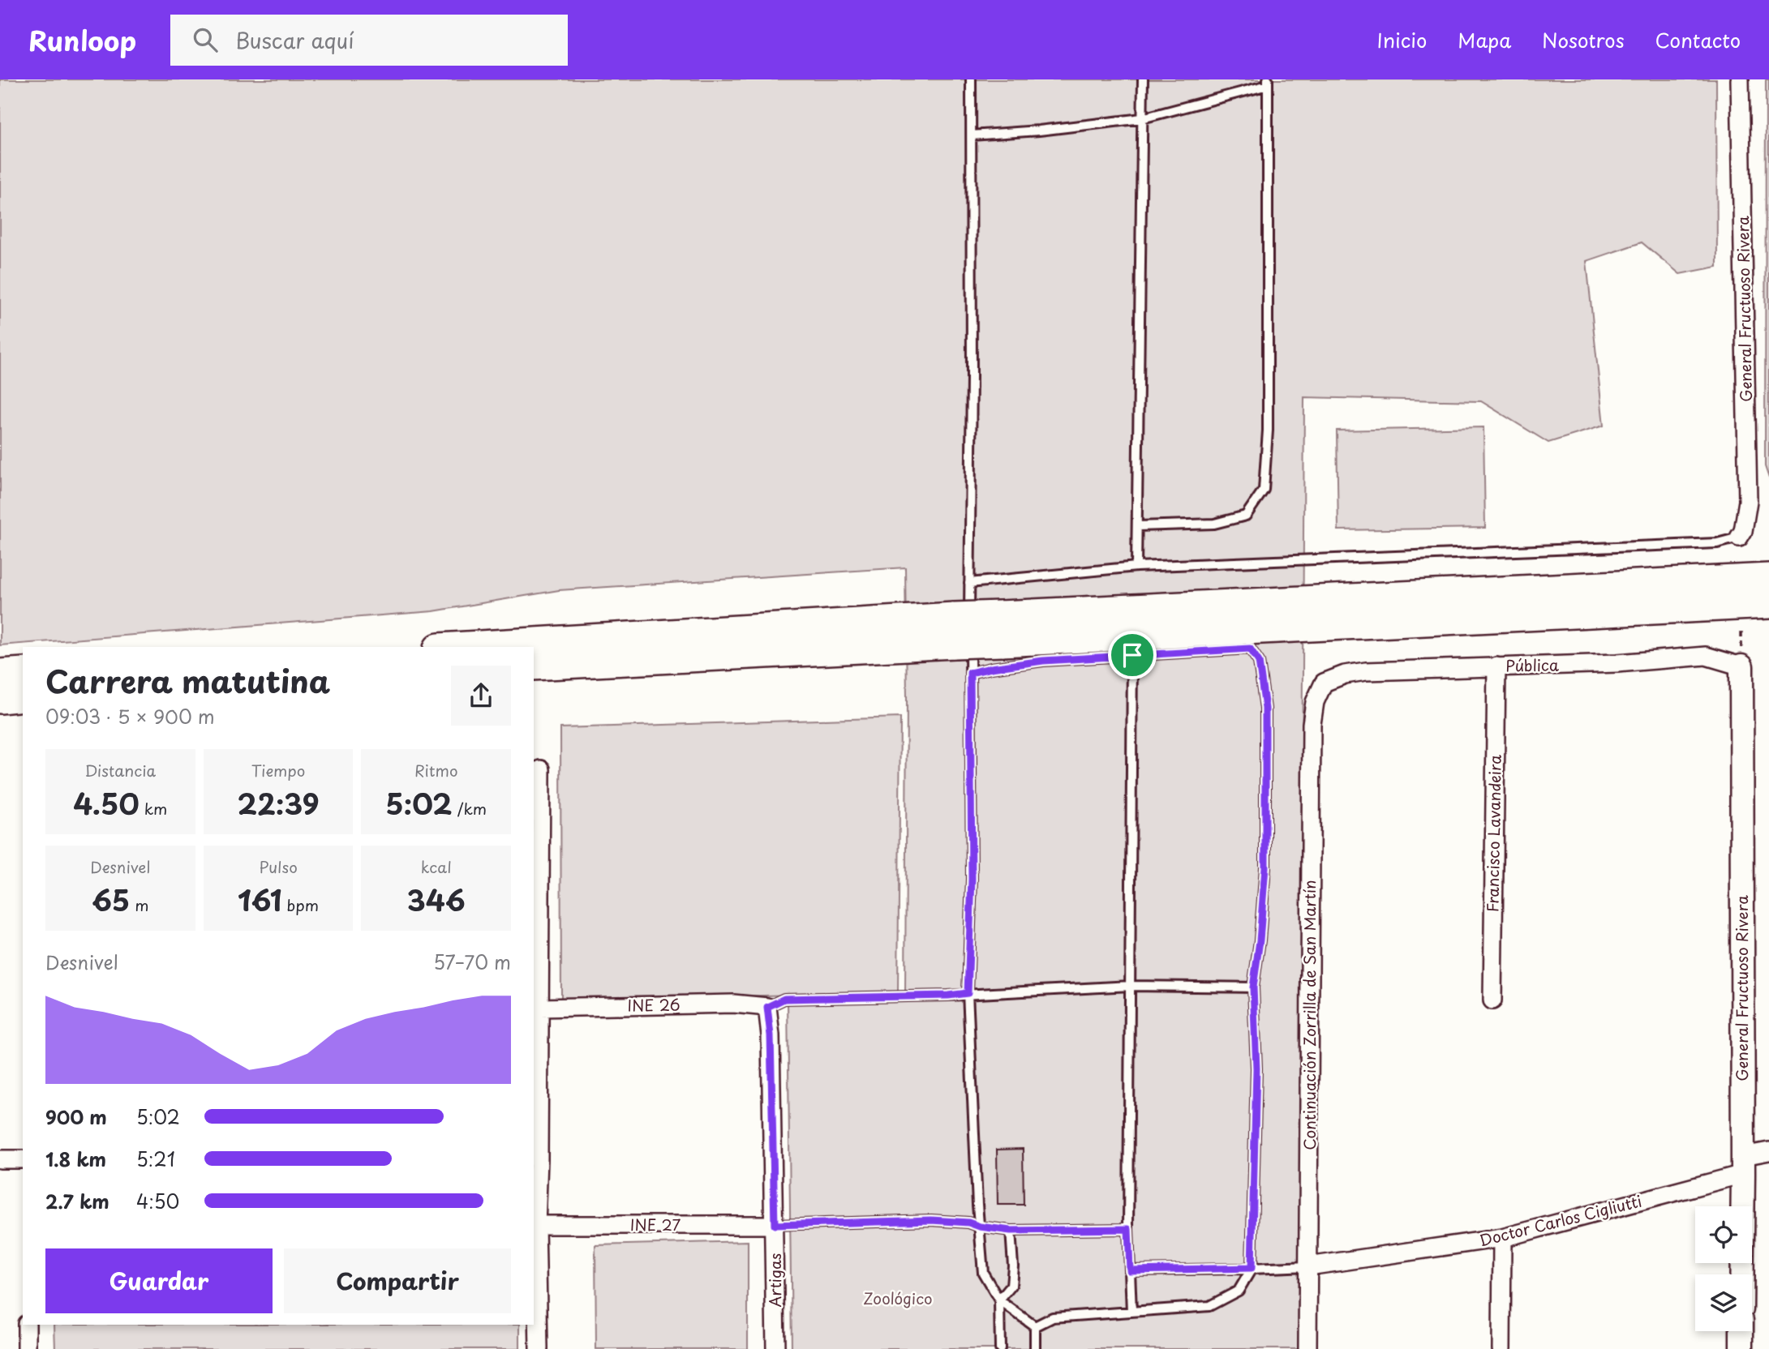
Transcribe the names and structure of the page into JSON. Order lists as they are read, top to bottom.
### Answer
{
  "streets": {
    "street": [
      "General Fructuoso Rivera",
      "Pública",
      "Francisco Lavandeira",
      "INE 26",
      "Continuación Zorrilla de San Martín",
      "Doctor Carlos Cigliutti",
      "INE 27",
      "Artigas"
    ]
  },
  "crossings": [
    ["General Fructuoso Rivera", "Pública"],
    ["General Fructuoso Rivera", "Doctor Carlos Cigliutti"],
    ["Pública", "Francisco Lavandeira"],
    ["Pública", "Continuación Zorrilla de San Martín"],
    ["INE 26", "Artigas"],
    ["Continuación Zorrilla de San Martín", "Doctor Carlos Cigliutti"],
    ["INE 27", "Artigas"]
  ],
  "parks": ["Zoológico"],
  "page": {
    "header": "Runloop",
    "search": "Buscar aquí",
    "nav": [
      "Inicio",
      "Mapa",
      "Nosotros",
      "Contacto"
    ],
    "heading": ["Carrera matutina", "09:03 · 5 × 900 m"],
    "stats": [
      ["Distancia", "4.50 km"],
      ["Tiempo", "22:39"],
      ["Ritmo", "5:02 /km"],
      ["Desnivel", "65 m"],
      ["Pulso", "161 bpm"],
      ["kcal", "346"]
    ],
    "chart": ["Desnivel", "57–70 m"],
    "list": [
      {
        "name": "900 m",
        "note": "5:02"
      },
      {
        "name": "1.8 km",
        "note": "5:21"
      },
      {
        "name": "2.7 km",
        "note": "4:50"
      }
    ],
    "buttons": ["Guardar", "Compartir"]
  }
}
